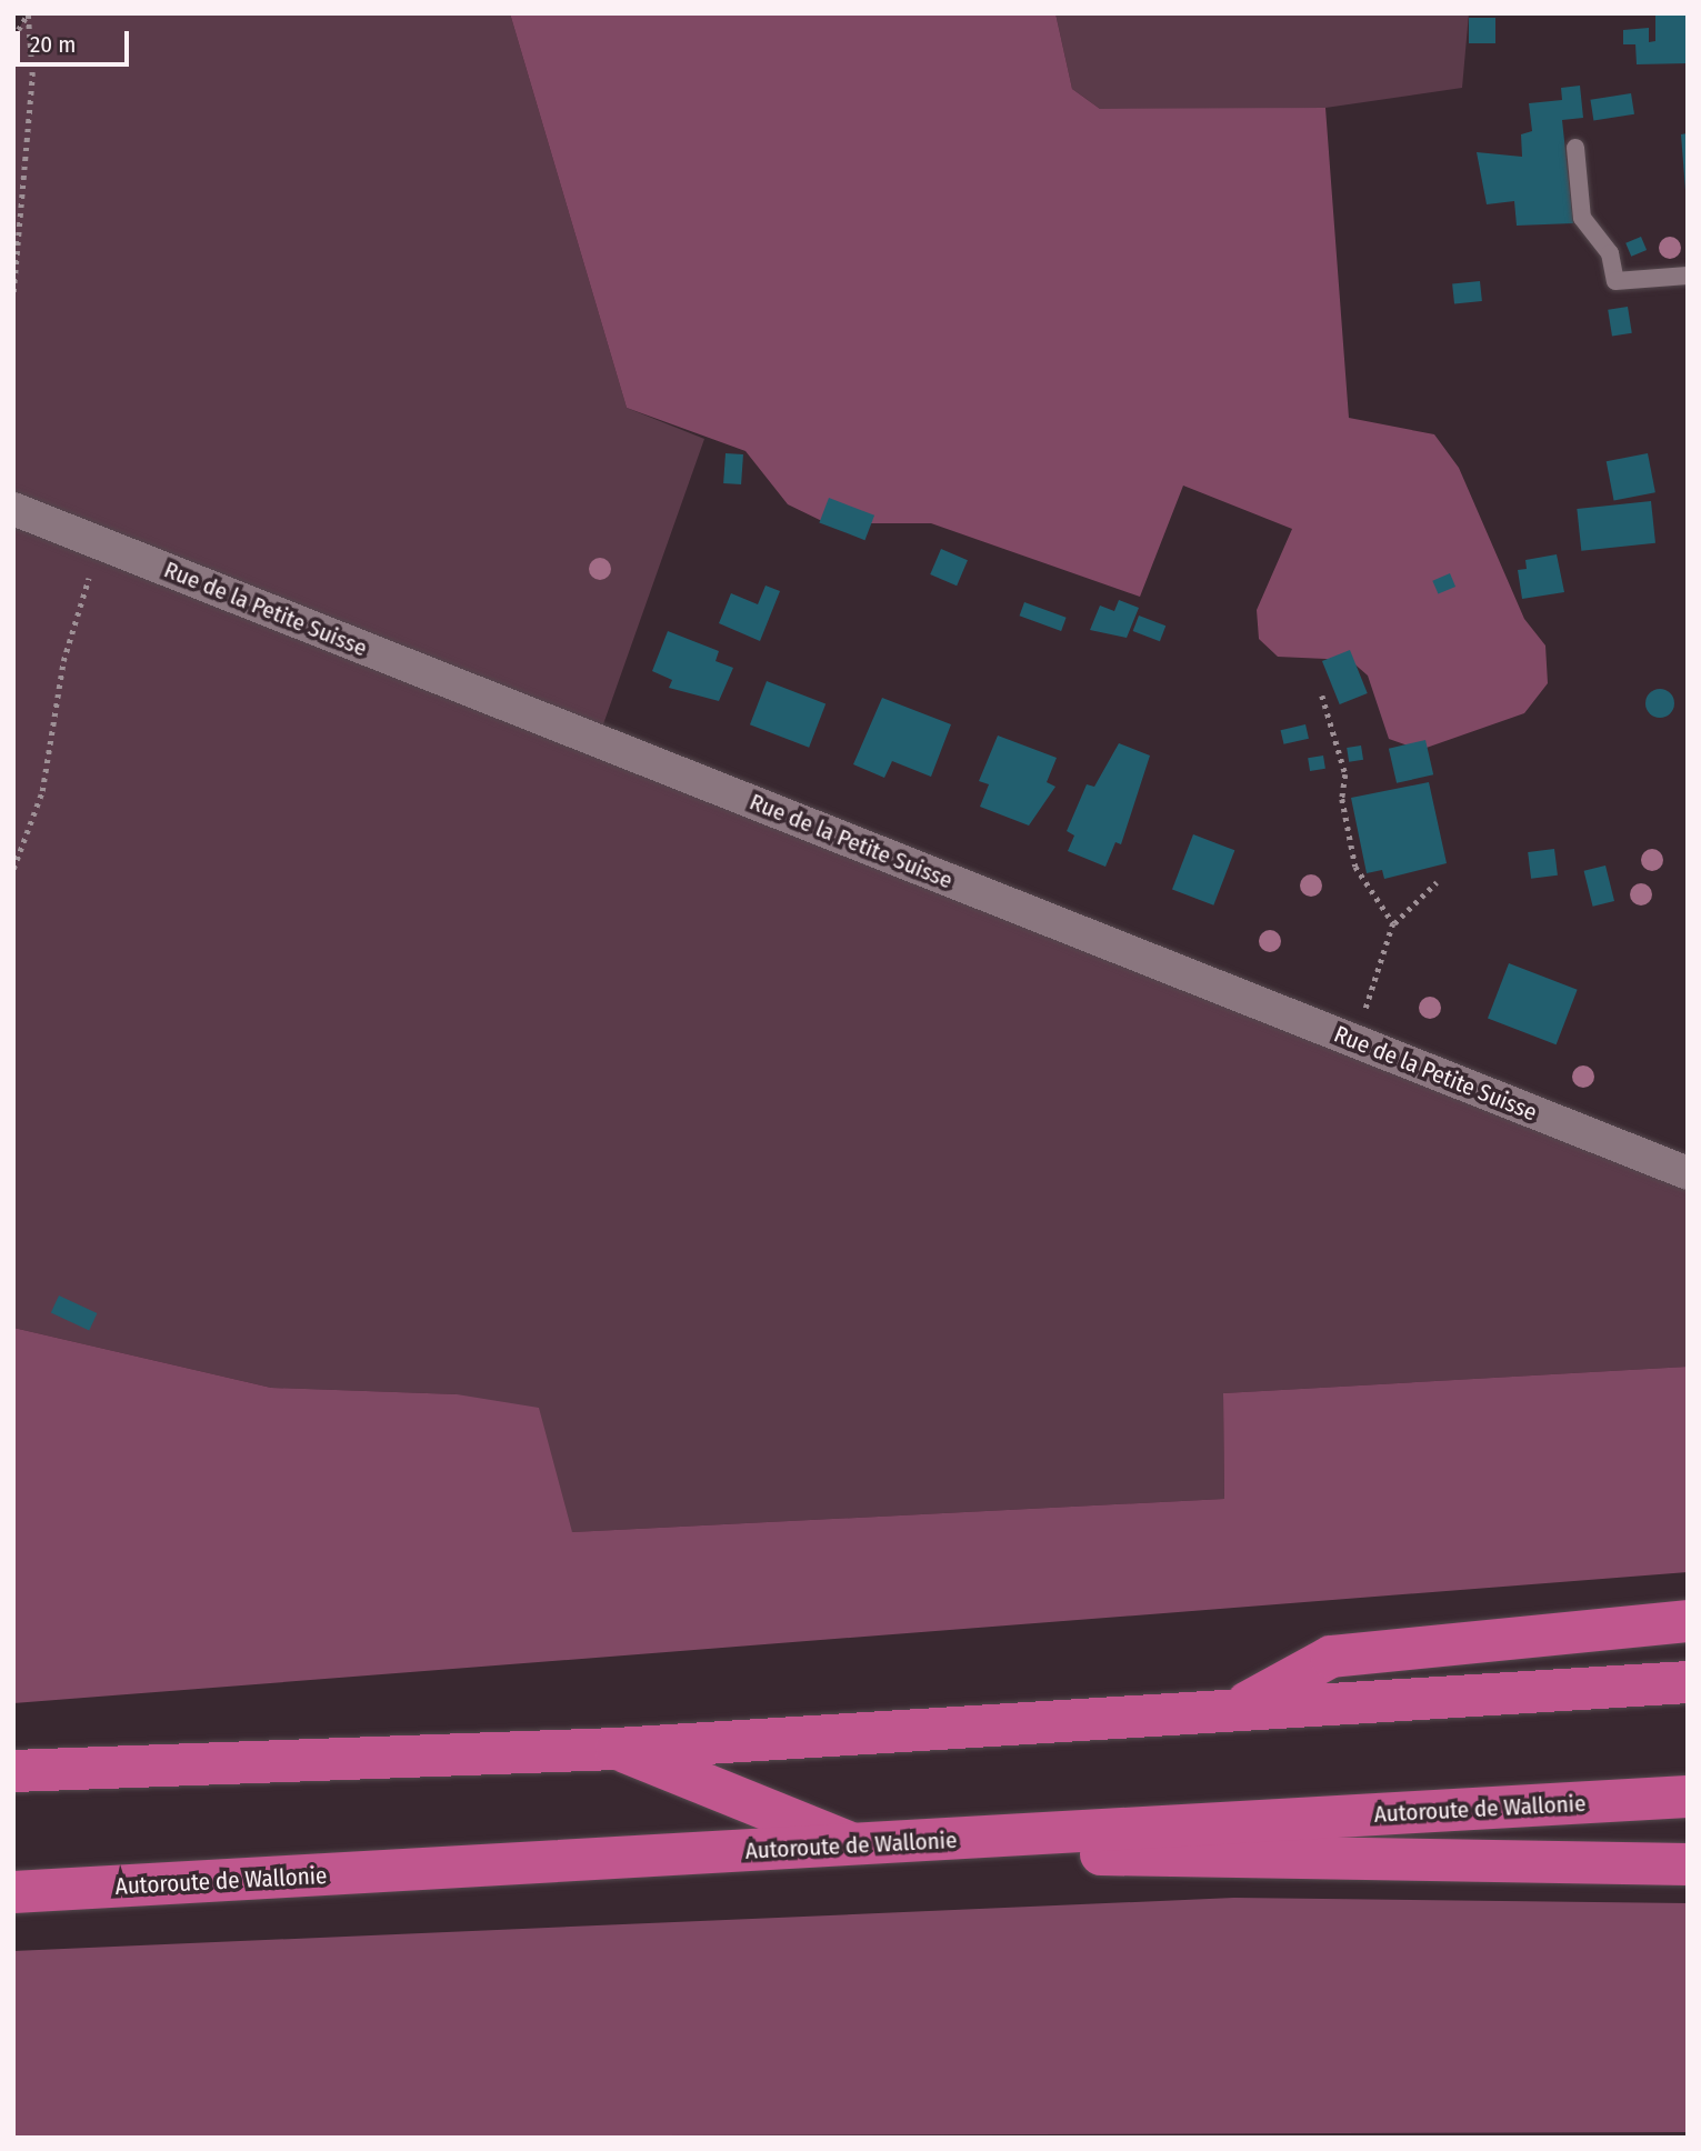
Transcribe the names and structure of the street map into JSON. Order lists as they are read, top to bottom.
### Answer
{
  "streets": {
    "highway": ["Autoroute de Wallonie"],
    "street": ["Rue de la Petite Suisse"]
  },
  "scale_bar": "20 m"
}
